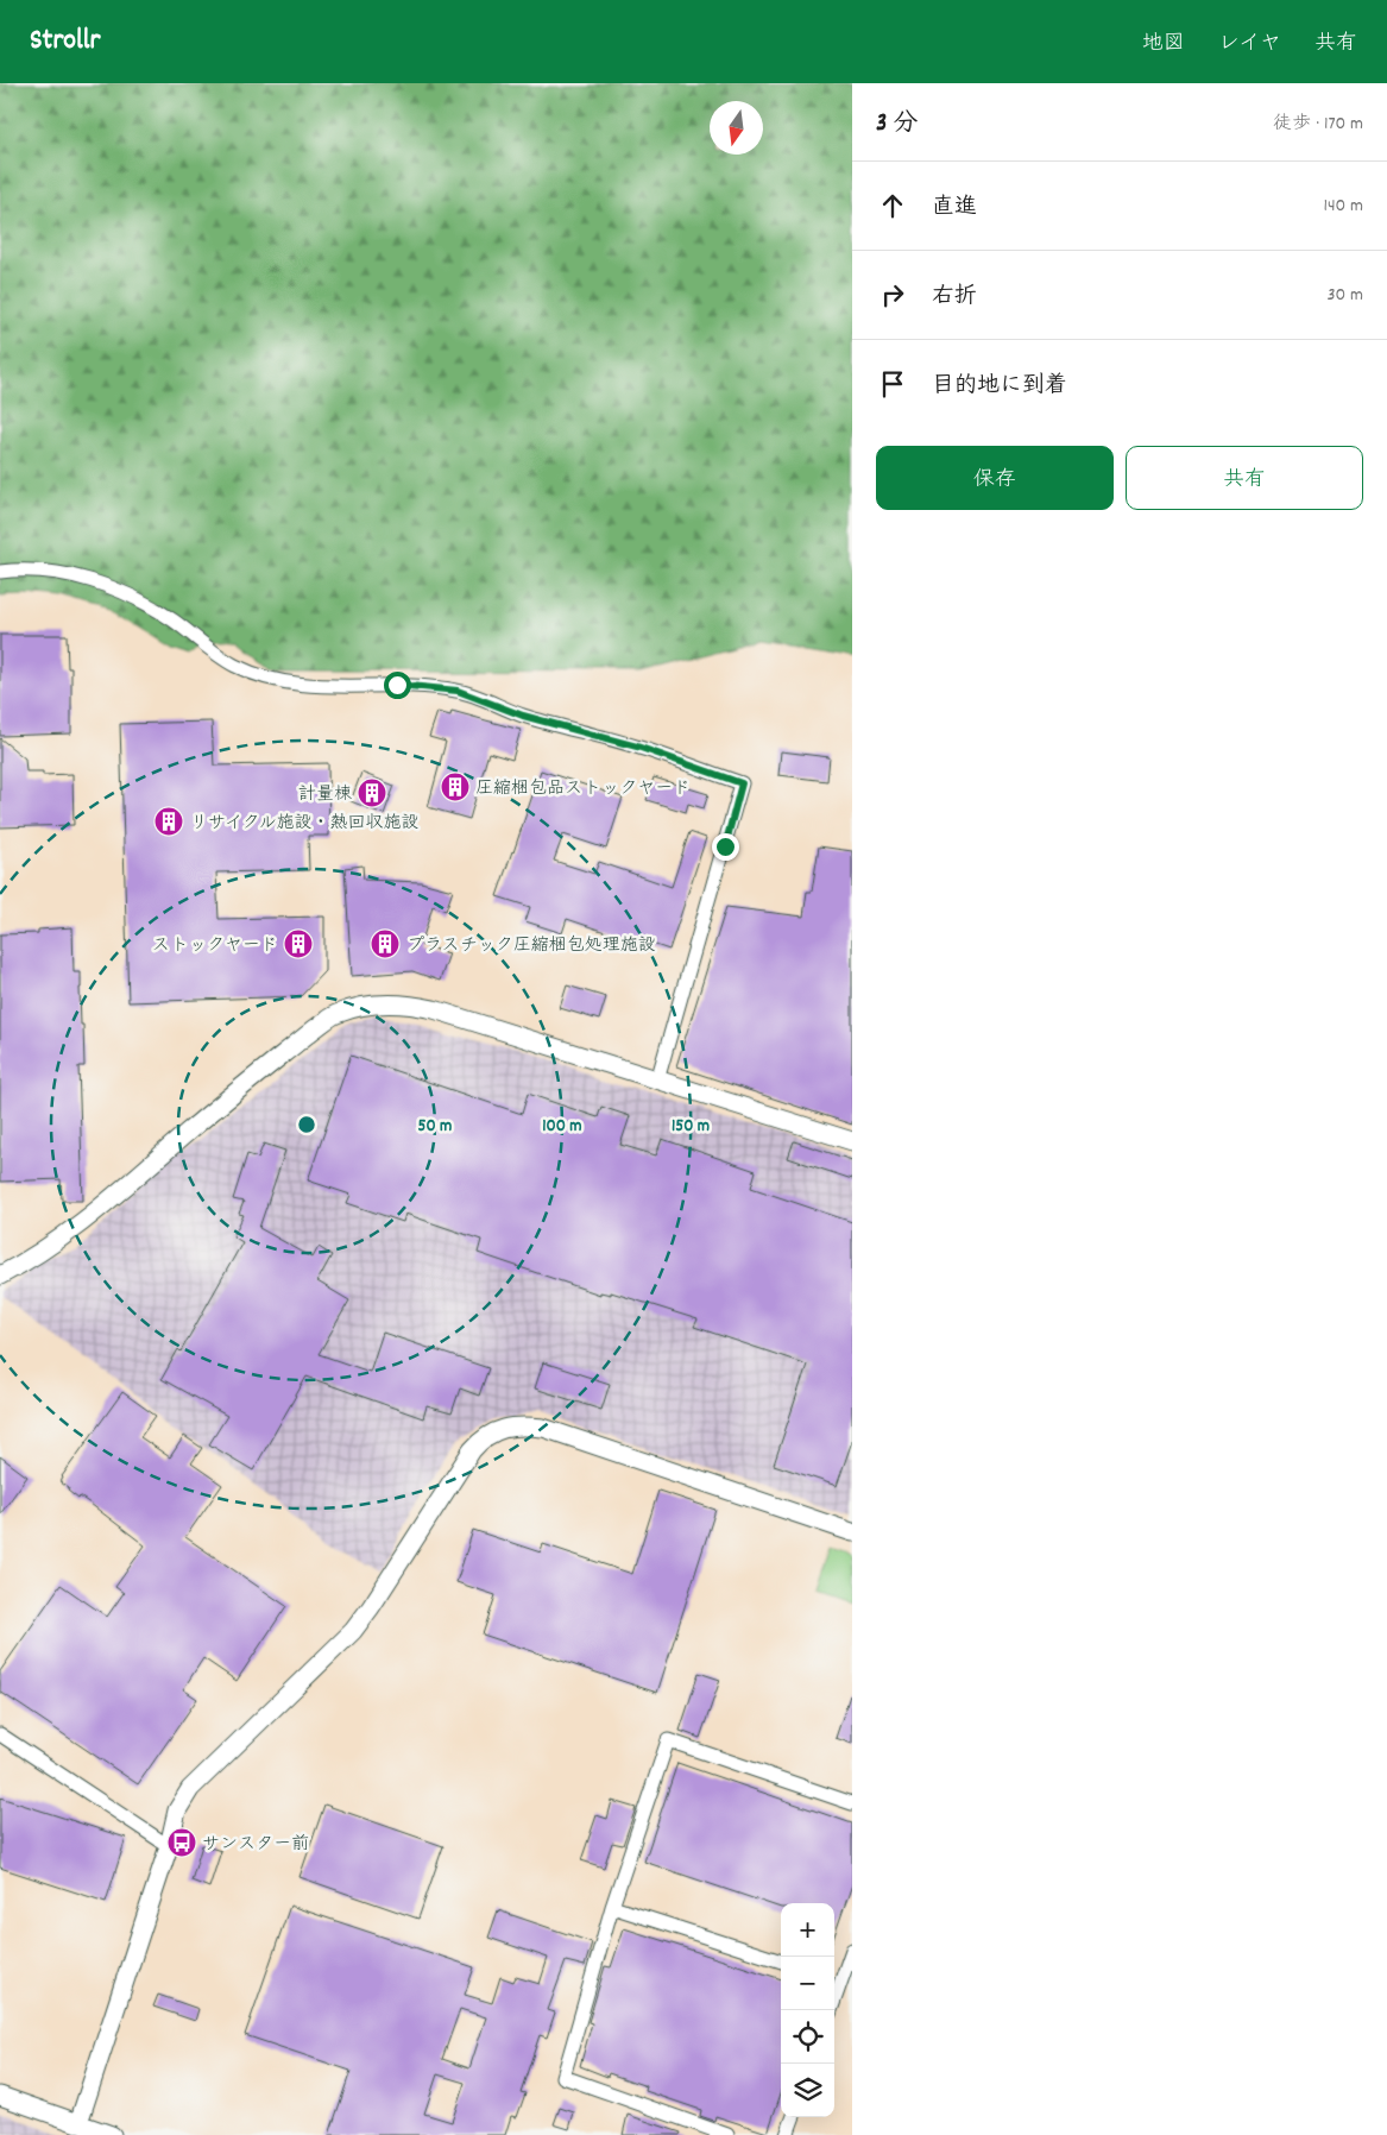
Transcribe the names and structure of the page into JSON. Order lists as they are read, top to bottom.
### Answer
{
  "places": {
    "building": [
      "圧縮梱包品ストックヤード",
      "計量棟",
      "リサイクル施設・熱回収施設",
      "ストックヤード",
      "プラスチック圧縮梱包処理施設"
    ],
    "bus stop": ["サンスター前"]
  },
  "north": "bottom",
  "page": {
    "header": "Strollr",
    "nav": ["地図", "レイヤ", "共有"],
    "heading": ["3 分", "徒歩 · 170 m"],
    "list": [
      ["直進", "140 m"],
      ["右折", "30 m"],
      "目的地に到着"
    ],
    "buttons": ["保存", "共有"],
    "map_buttons": ["+", "−"]
  },
  "rings": ["50 m", "100 m", "150 m"]
}
